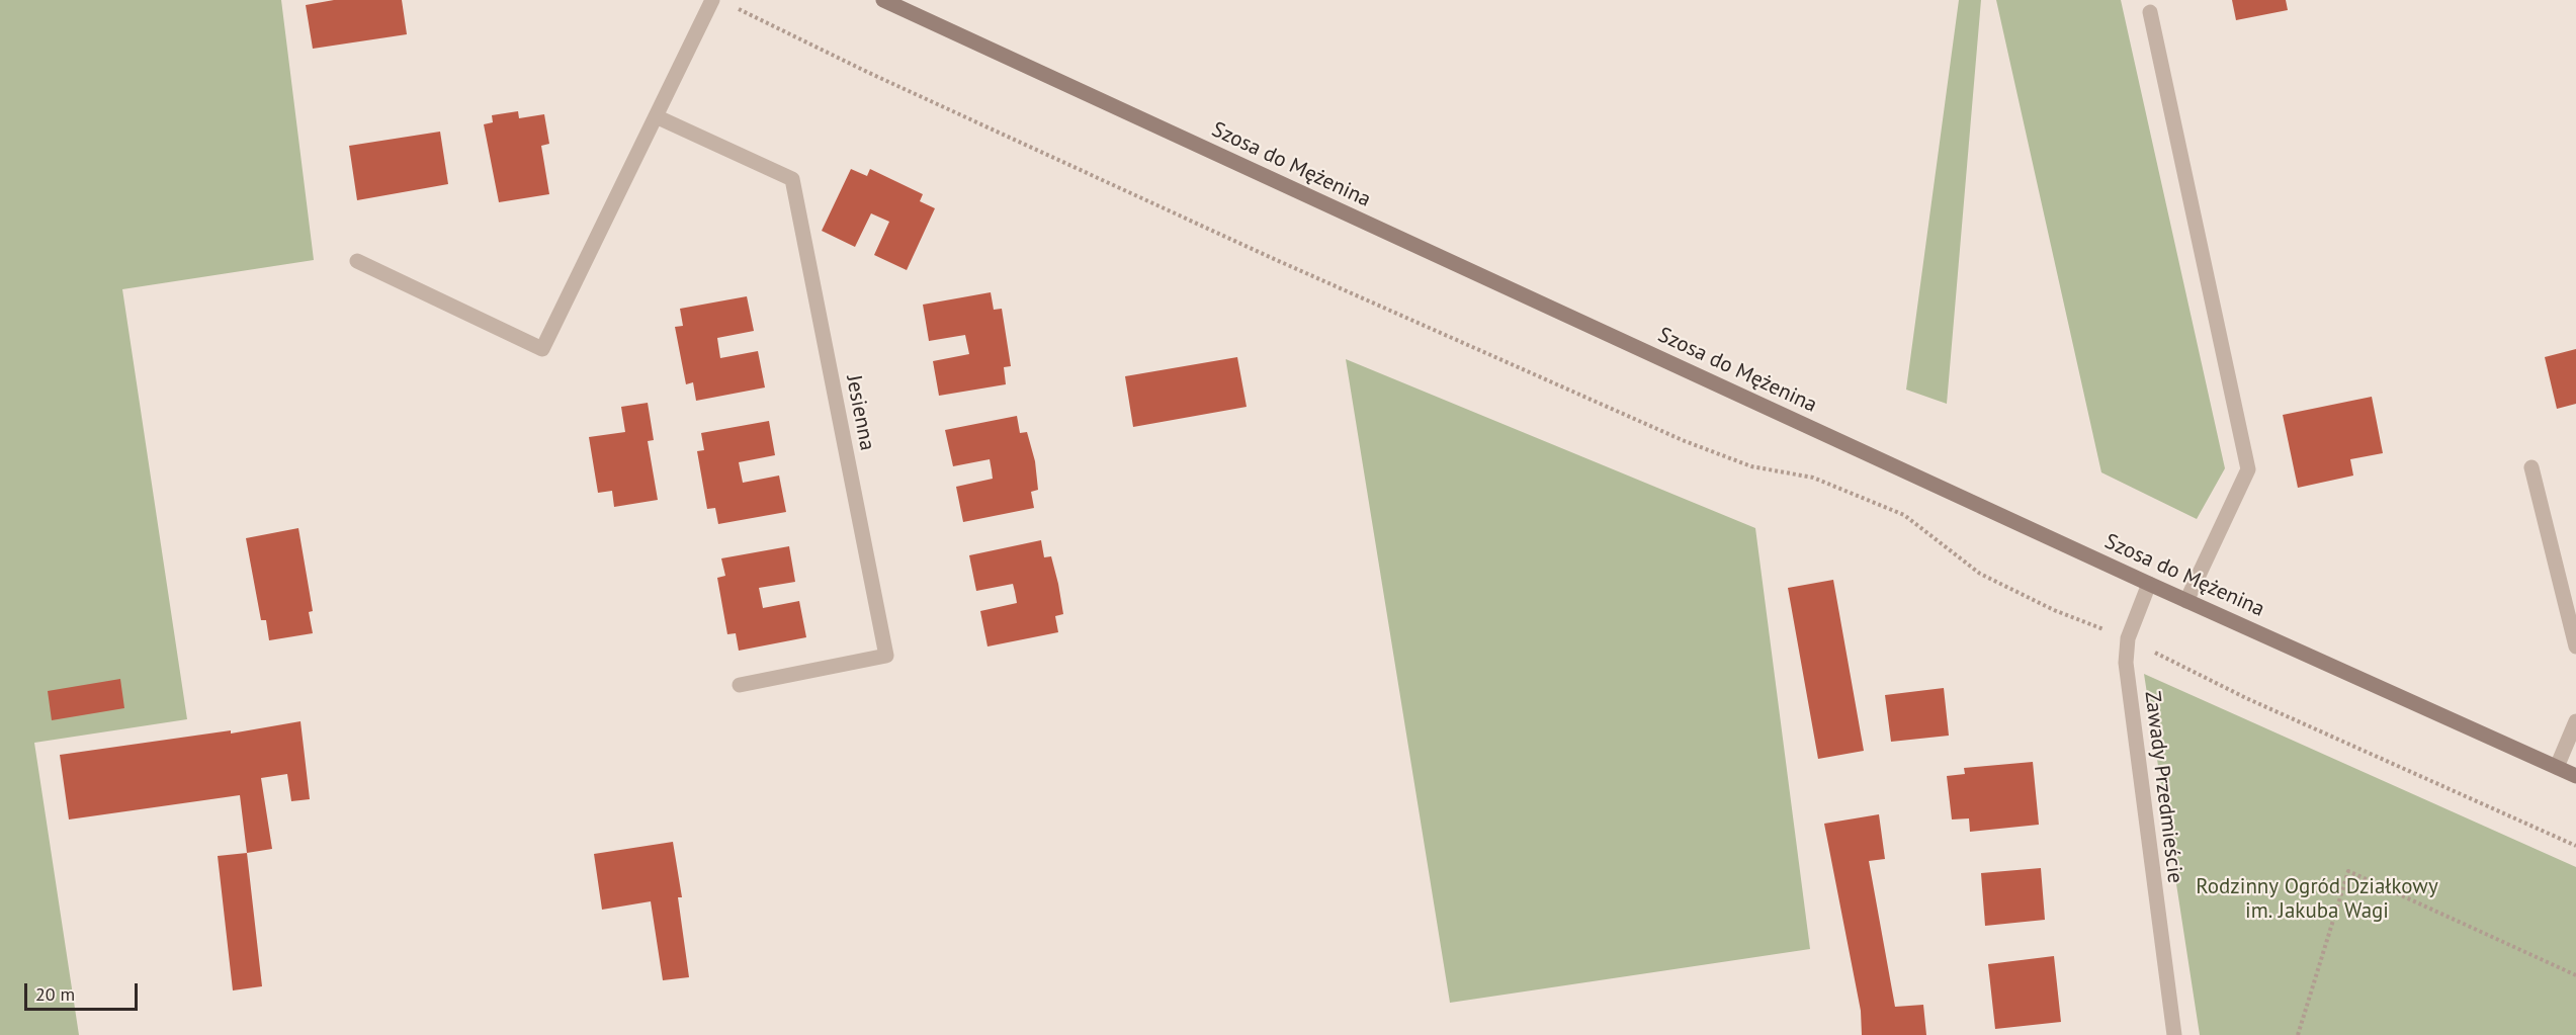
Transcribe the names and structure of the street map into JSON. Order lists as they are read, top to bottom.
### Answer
{
  "streets": {
    "main road": ["Szosa do Mężenina"],
    "street": ["Jesienna", "Zawady Przedmieście"]
  },
  "crossings": [
    ["Szosa do Mężenina", "Zawady Przedmieście"]
  ],
  "parks": ["Rodzinny Ogród Działkowy im. Jakuba Wagi"],
  "scale_bar": "20 m"
}
